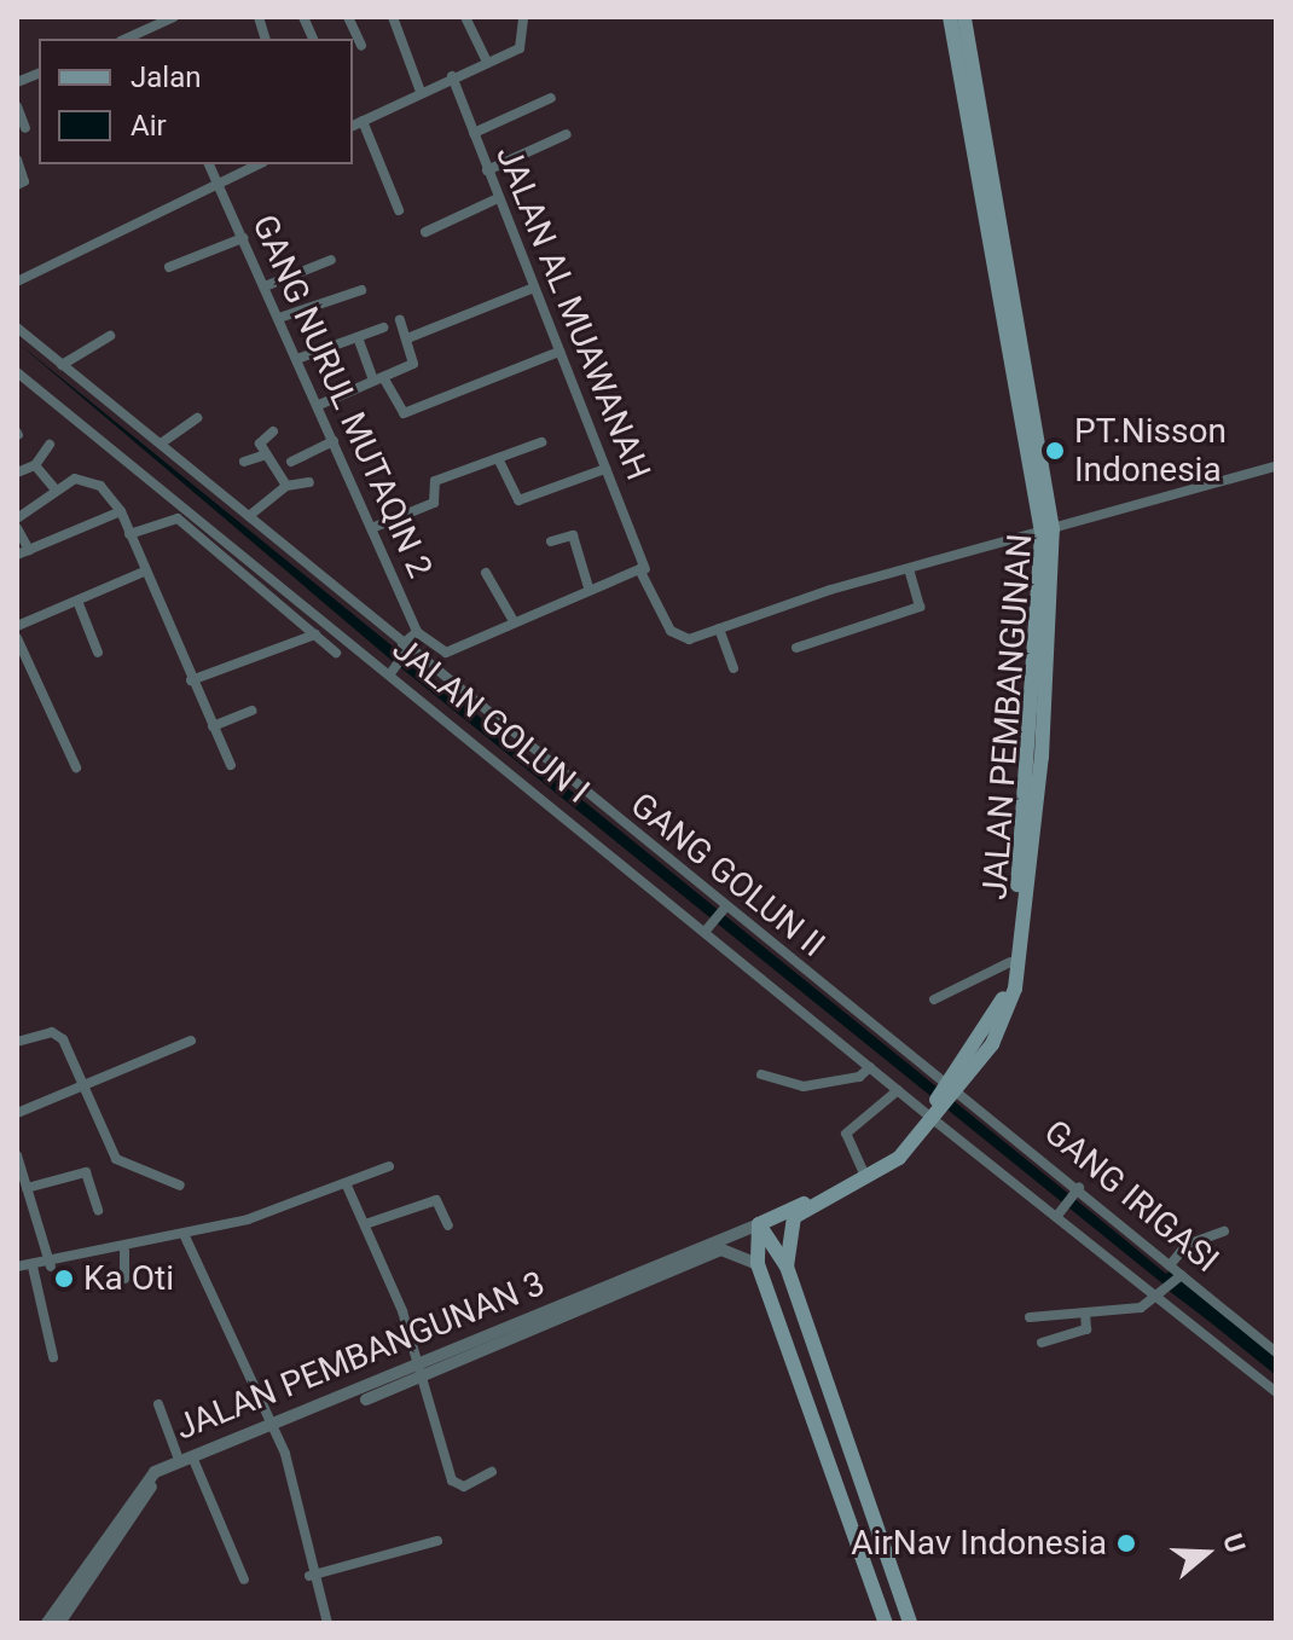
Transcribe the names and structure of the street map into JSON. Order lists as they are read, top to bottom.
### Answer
{
  "streets": {
    "main road": ["JALAN PEMBANGUNAN"],
    "street": [
      "JALAN AL MUAWANAH",
      "GANG NURUL MUTAQIN 2",
      "JALAN GOLUN I",
      "GANG GOLUN II",
      "GANG IRIGASI",
      "JALAN PEMBANGUNAN 3"
    ]
  },
  "crossings": [
    ["JALAN PEMBANGUNAN", "JALAN GOLUN I"],
    ["JALAN PEMBANGUNAN", "GANG GOLUN II"],
    ["JALAN PEMBANGUNAN", "GANG IRIGASI"],
    ["JALAN PEMBANGUNAN", "JALAN PEMBANGUNAN 3"],
    ["GANG GOLUN II", "GANG IRIGASI"]
  ],
  "places": ["PT.Nisson Indonesia", "Ka Oti", "AirNav Indonesia"],
  "legend": ["Jalan", "Air"],
  "north": "right"
}
